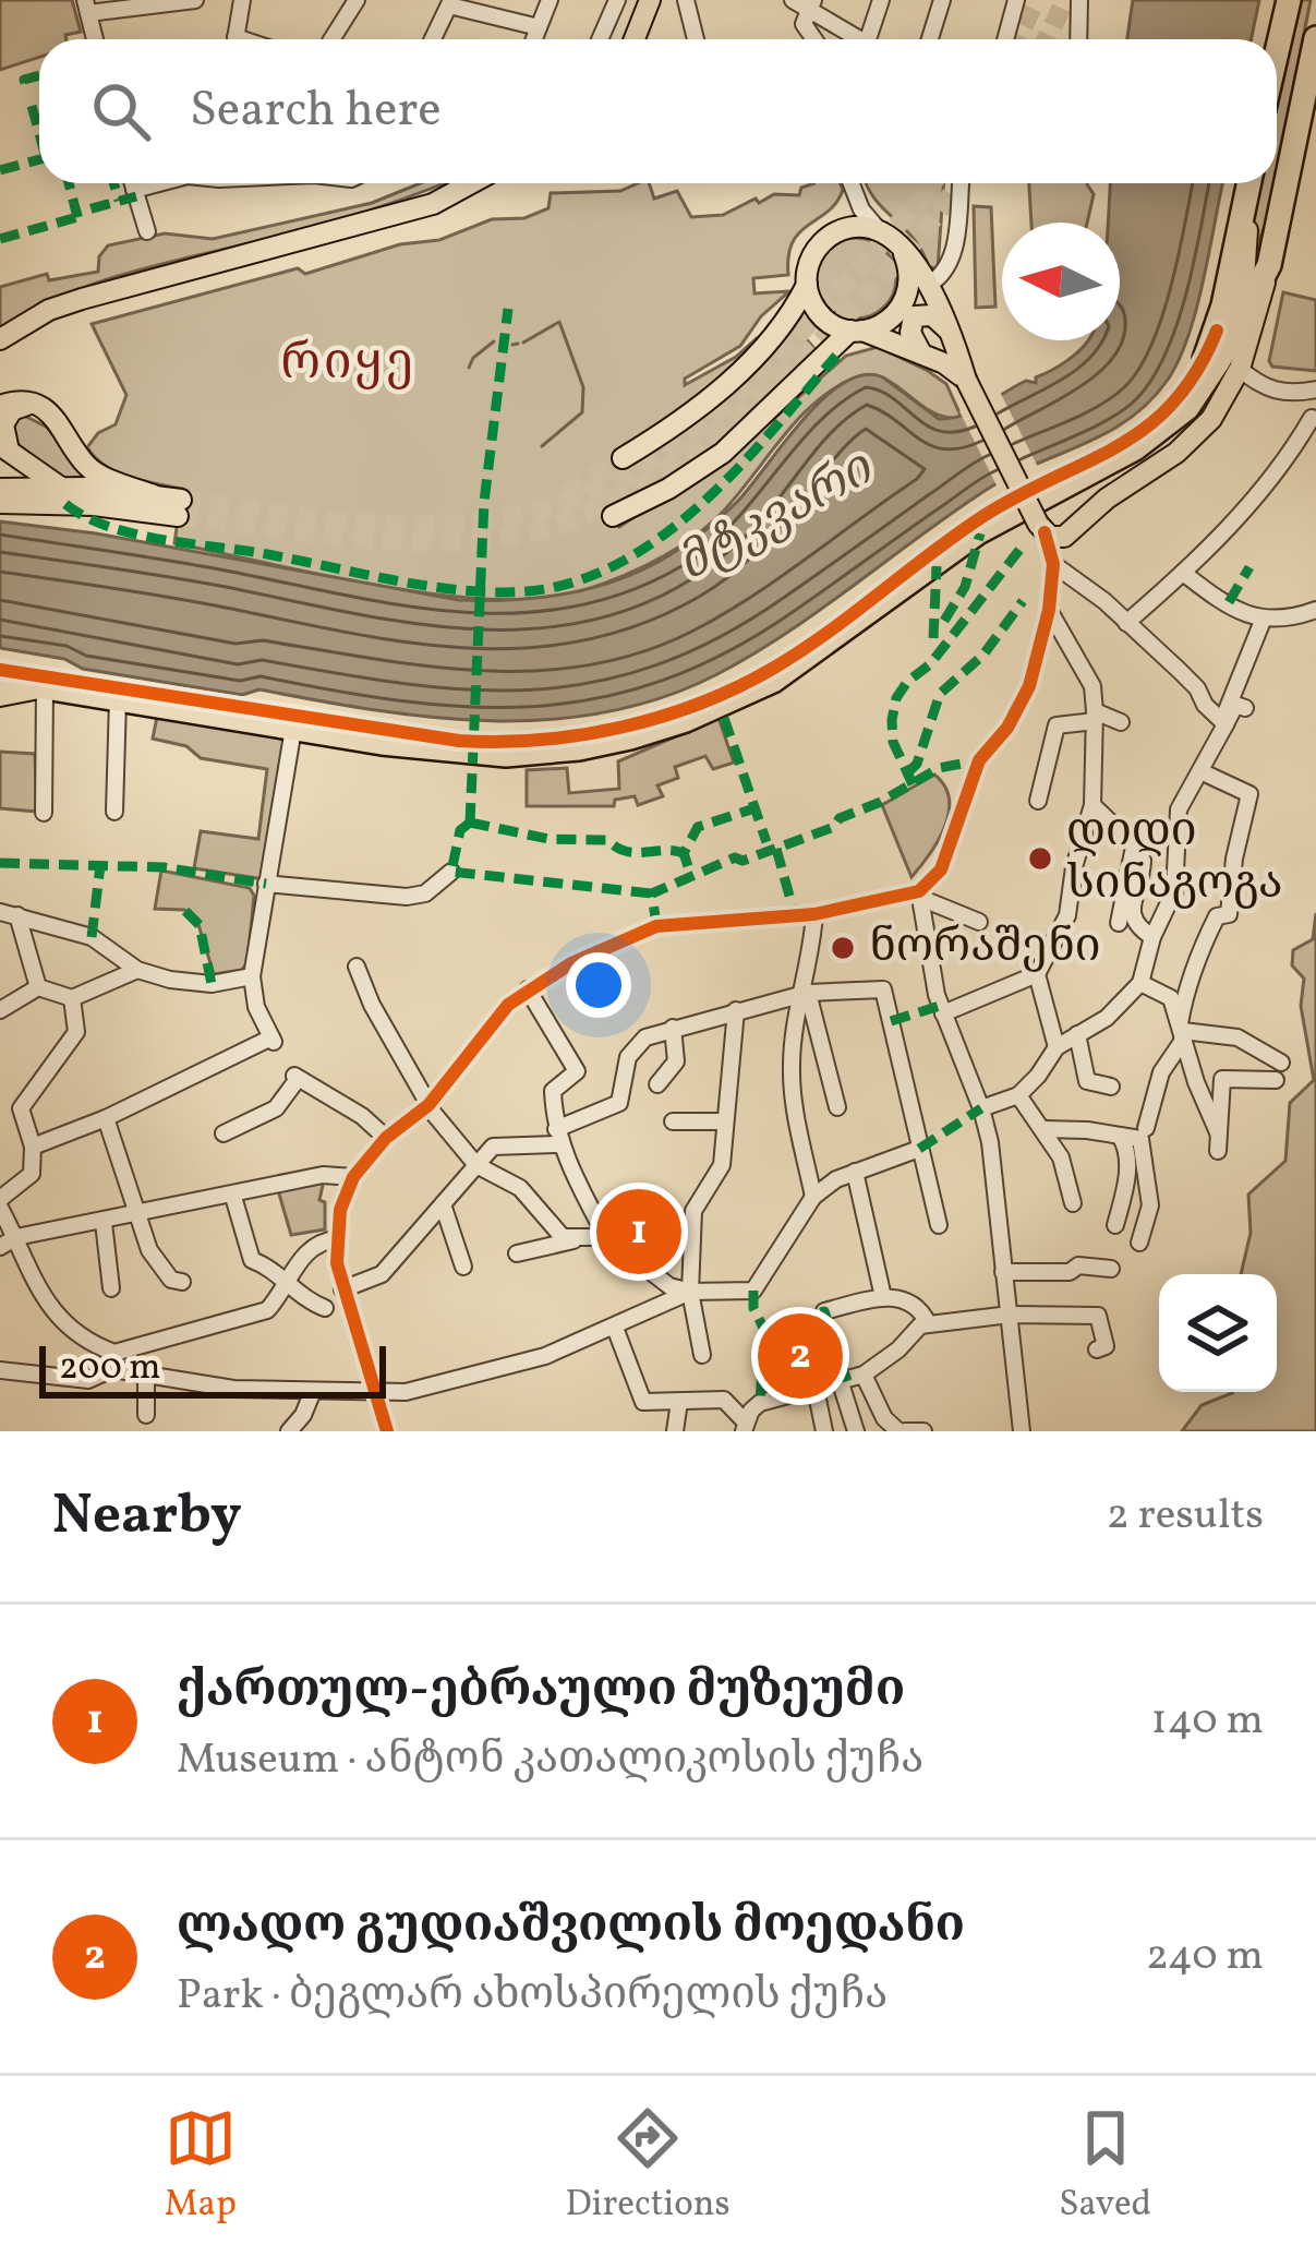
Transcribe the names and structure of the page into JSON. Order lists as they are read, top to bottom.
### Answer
{
  "districts": ["რიყე"],
  "water": ["მტკვარი"],
  "places": ["დიდი სინაგოგა", "ნორაშენი"],
  "scale_bar": "200 m",
  "north": "left",
  "page": {
    "search": "Search here",
    "pins": ["1", "2"],
    "scale": "200 m",
    "heading": ["Nearby", "2 results"],
    "list": [
      {
        "mark": "1",
        "name": "ქართულ-ებრაული მუზეუმი",
        "note": "Museum · ანტონ კათალიკოსის ქუჩა",
        "value": "140 m"
      },
      {
        "mark": "2",
        "name": "ლადო გუდიაშვილის მოედანი",
        "note": "Park · ბეგლარ ახოსპირელის ქუჩა",
        "value": "240 m"
      }
    ],
    "nav": ["Map", "Directions", "Saved"]
  }
}
